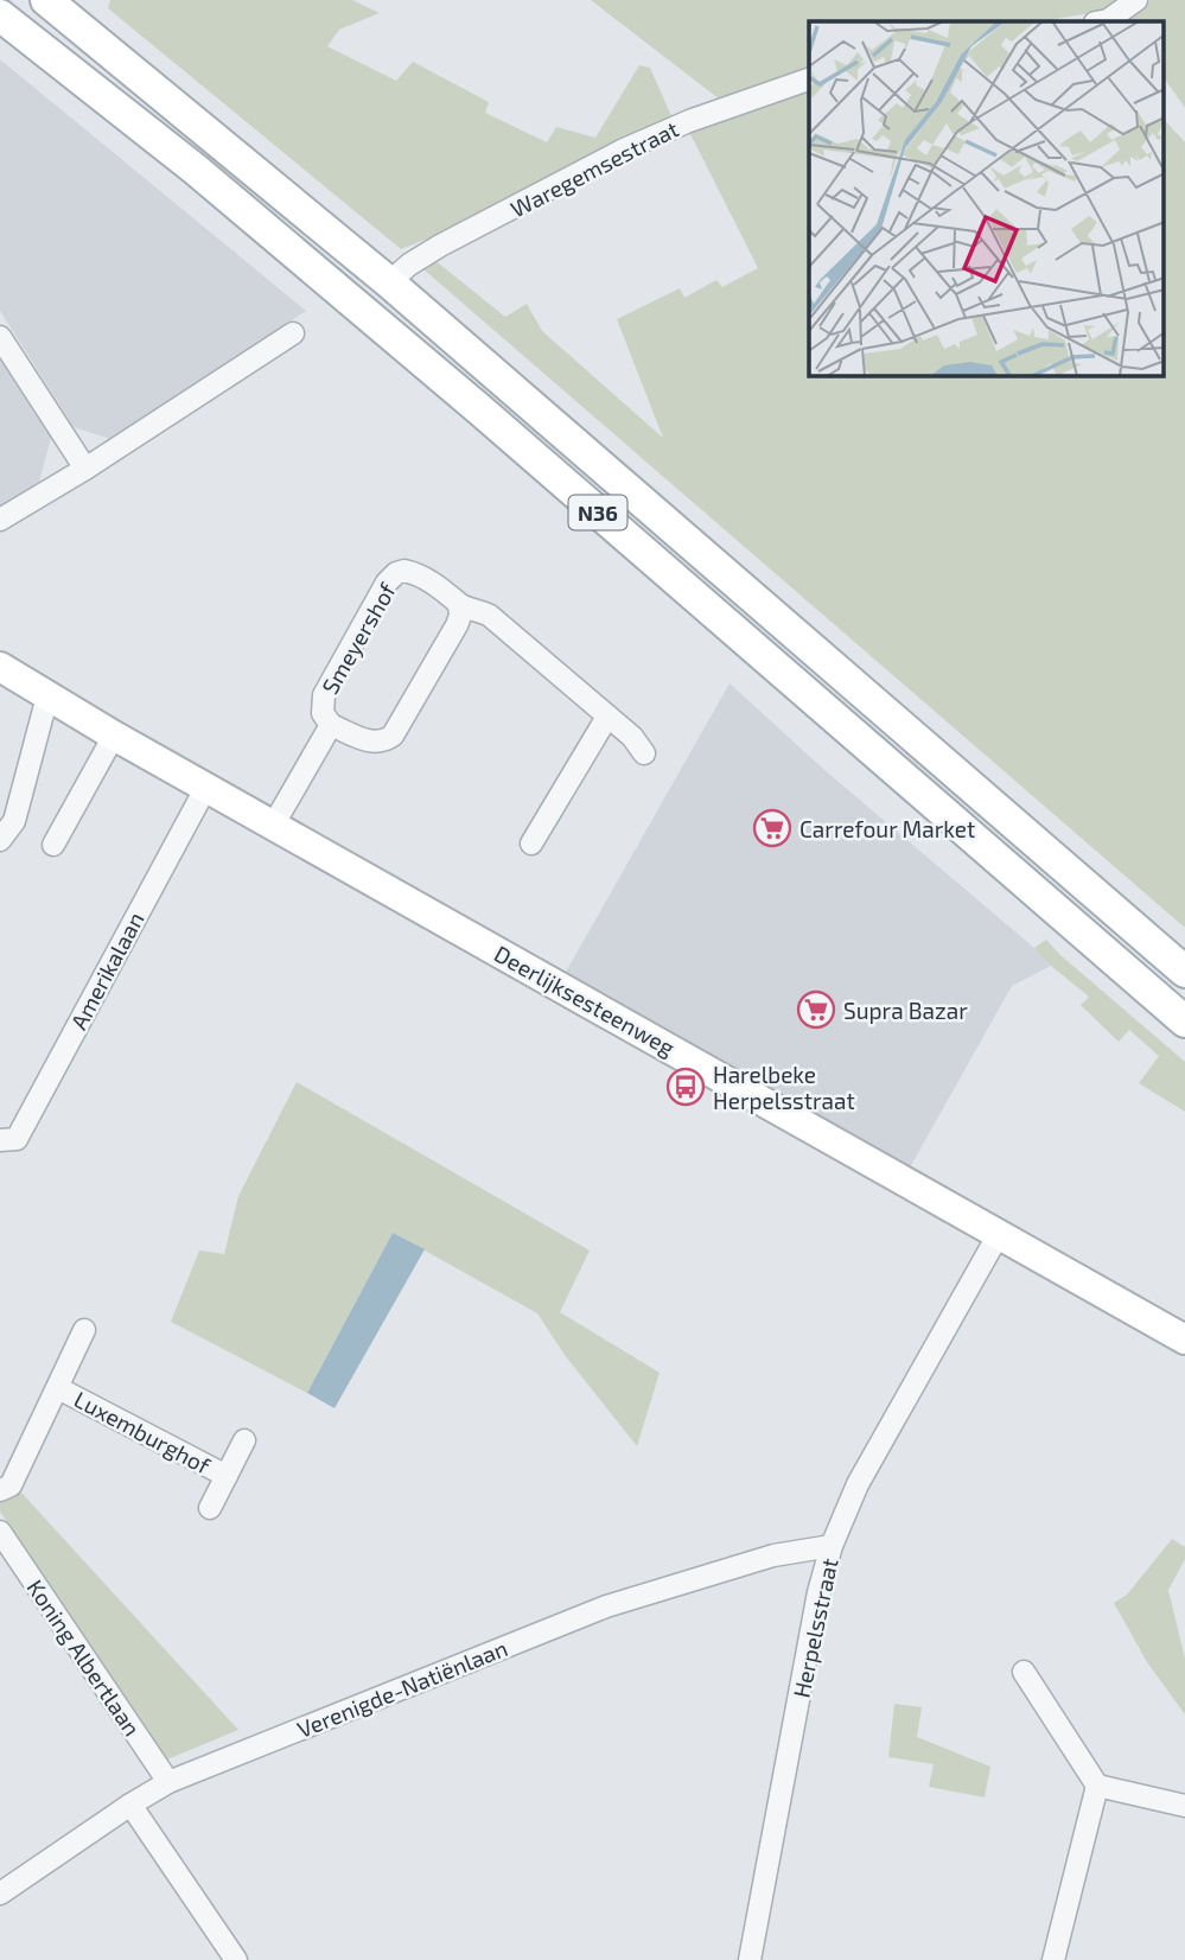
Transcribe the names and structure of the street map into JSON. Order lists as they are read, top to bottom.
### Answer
{
  "streets": {
    "main road": ["N36", "Deerlijksesteenweg"],
    "street": [
      "Waregemsestraat",
      "Smeyershof",
      "Amerikalaan",
      "Luxemburghof",
      "Herpelsstraat",
      "Koning Albertlaan",
      "Verenigde-Natiënlaan"
    ]
  },
  "crossings": [
    ["Waregemsestraat", "N36"],
    ["Smeyershof", "Deerlijksesteenweg"],
    ["Amerikalaan", "Deerlijksesteenweg"],
    ["Deerlijksesteenweg", "Herpelsstraat"],
    ["Herpelsstraat", "Verenigde-Natiënlaan"],
    ["Koning Albertlaan", "Verenigde-Natiënlaan"]
  ],
  "places": {
    "supermarket": ["Carrefour Market", "Supra Bazar"],
    "bus stop": ["Harelbeke Herpelsstraat"]
  }
}
